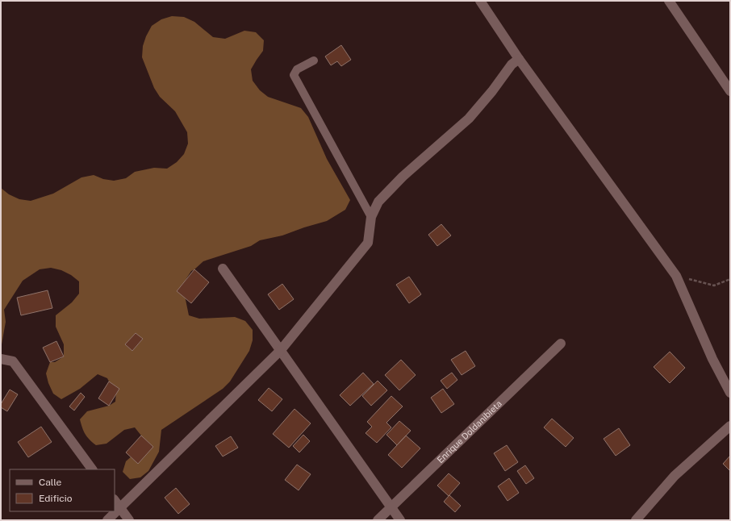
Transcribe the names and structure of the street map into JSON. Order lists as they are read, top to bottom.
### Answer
{
  "streets": {
    "street": ["Enrique Doldanibieta"]
  },
  "legend": ["Calle", "Edificio"]
}
